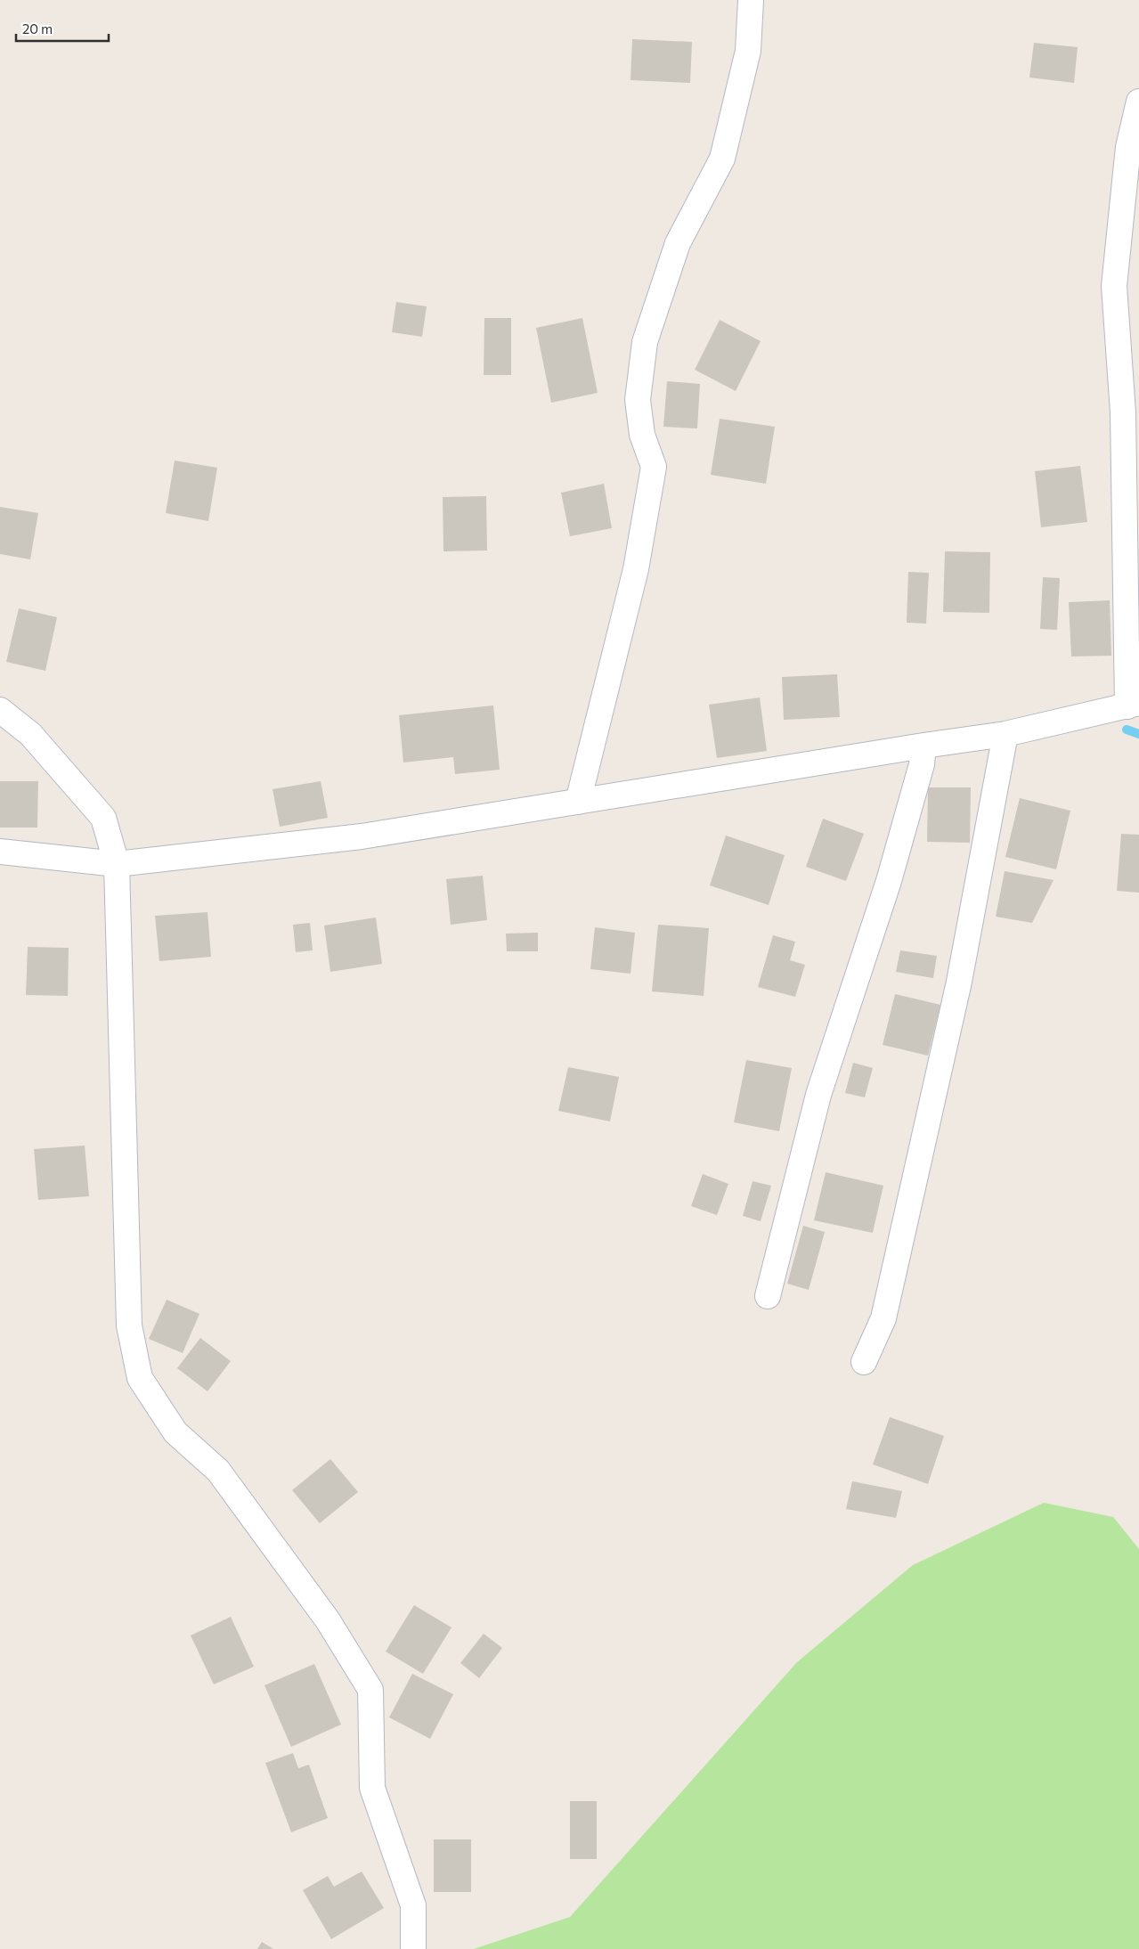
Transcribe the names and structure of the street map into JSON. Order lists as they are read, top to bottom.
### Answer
{
  "scale_bar": "20 m"
}
